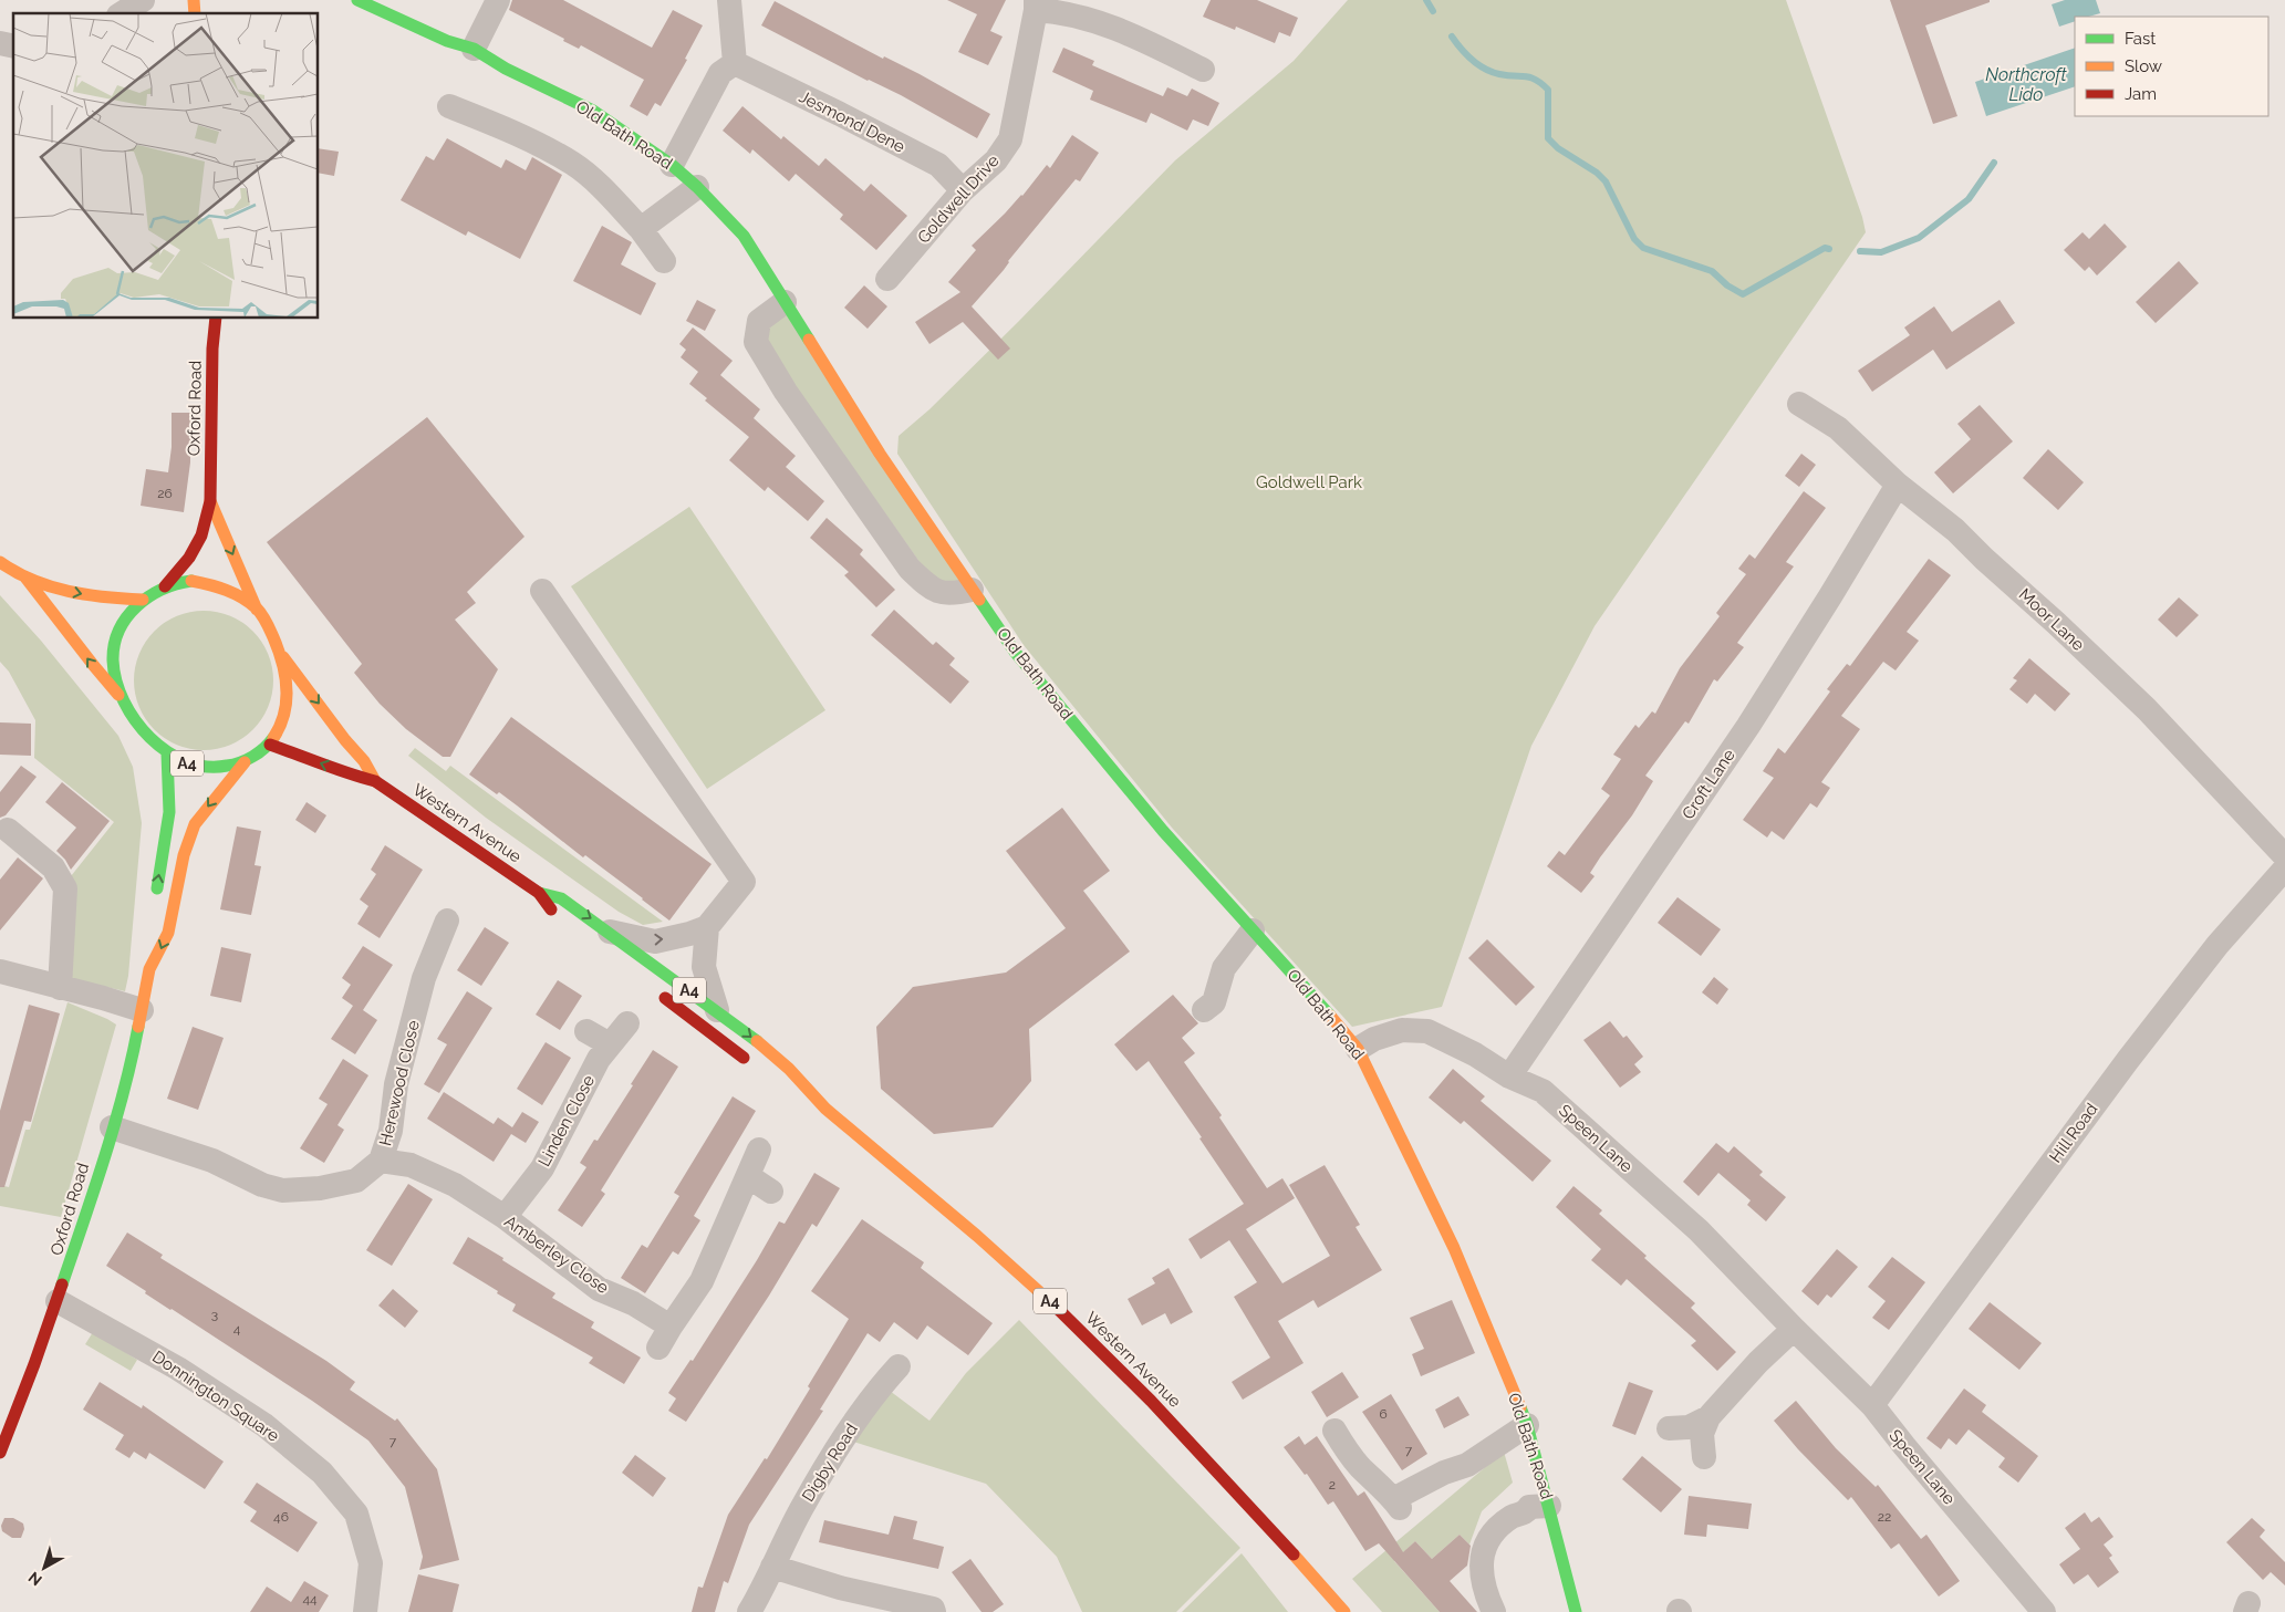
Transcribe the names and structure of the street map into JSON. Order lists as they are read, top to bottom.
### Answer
{
  "streets": {
    "main road": [
      "Old Bath Road",
      "Oxford Road",
      "A4",
      "Western Avenue"
    ],
    "street": [
      "Jesmond Dene",
      "Goldwell Drive",
      "Moor Lane",
      "Croft Lane",
      "Herewood Close",
      "Linden Close",
      "Hill Road",
      "Speen Lane",
      "Amberley Close",
      "Donnington Square",
      "Digby Road"
    ]
  },
  "crossings": [
    ["Jesmond Dene", "Goldwell Drive"],
    ["Old Bath Road", "Speen Lane"],
    ["Oxford Road", "A4"],
    ["Oxford Road", "Western Avenue"],
    ["Oxford Road", "Herewood Close"],
    ["Oxford Road", "Donnington Square"],
    ["Moor Lane", "Croft Lane"],
    ["A4", "Western Avenue"],
    ["Croft Lane", "Speen Lane"],
    ["Herewood Close", "Amberley Close"],
    ["Linden Close", "Amberley Close"],
    ["Hill Road", "Speen Lane"]
  ],
  "water": ["Northcroft Lido"],
  "parks": ["Goldwell Park"],
  "house_numbers": [
    "26",
    "3",
    "4",
    "6",
    "7",
    "7",
    "2",
    "46",
    "22",
    "44"
  ],
  "legend": ["Fast", "Slow", "Jam"],
  "north": "bottom left"
}
